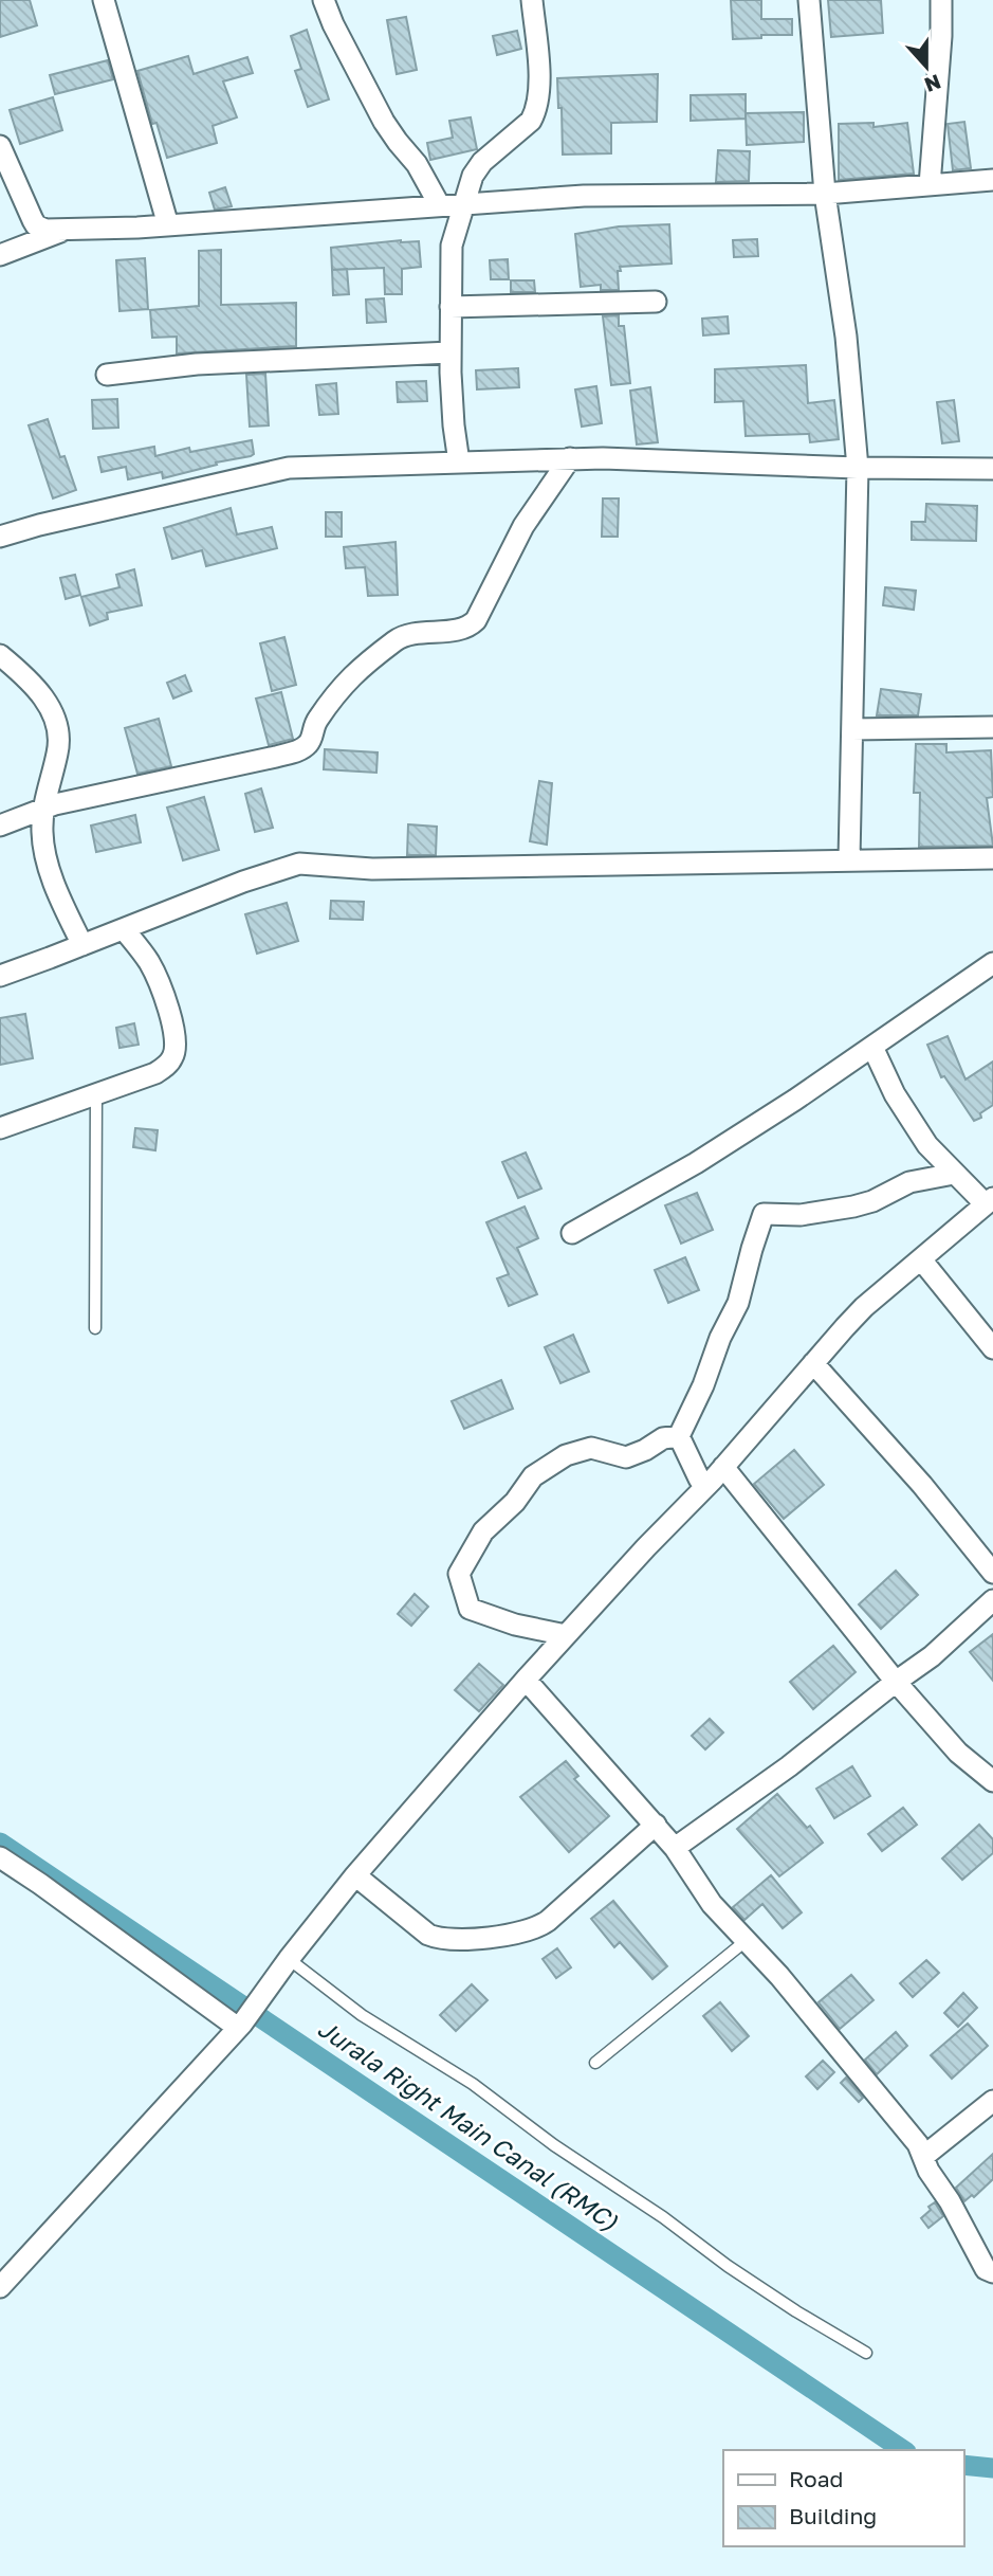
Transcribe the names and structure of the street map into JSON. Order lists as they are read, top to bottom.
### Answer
{
  "water": ["Jurala Right Main Canal (RMC)"],
  "legend": ["Road", "Building"],
  "north": "bottom"
}
